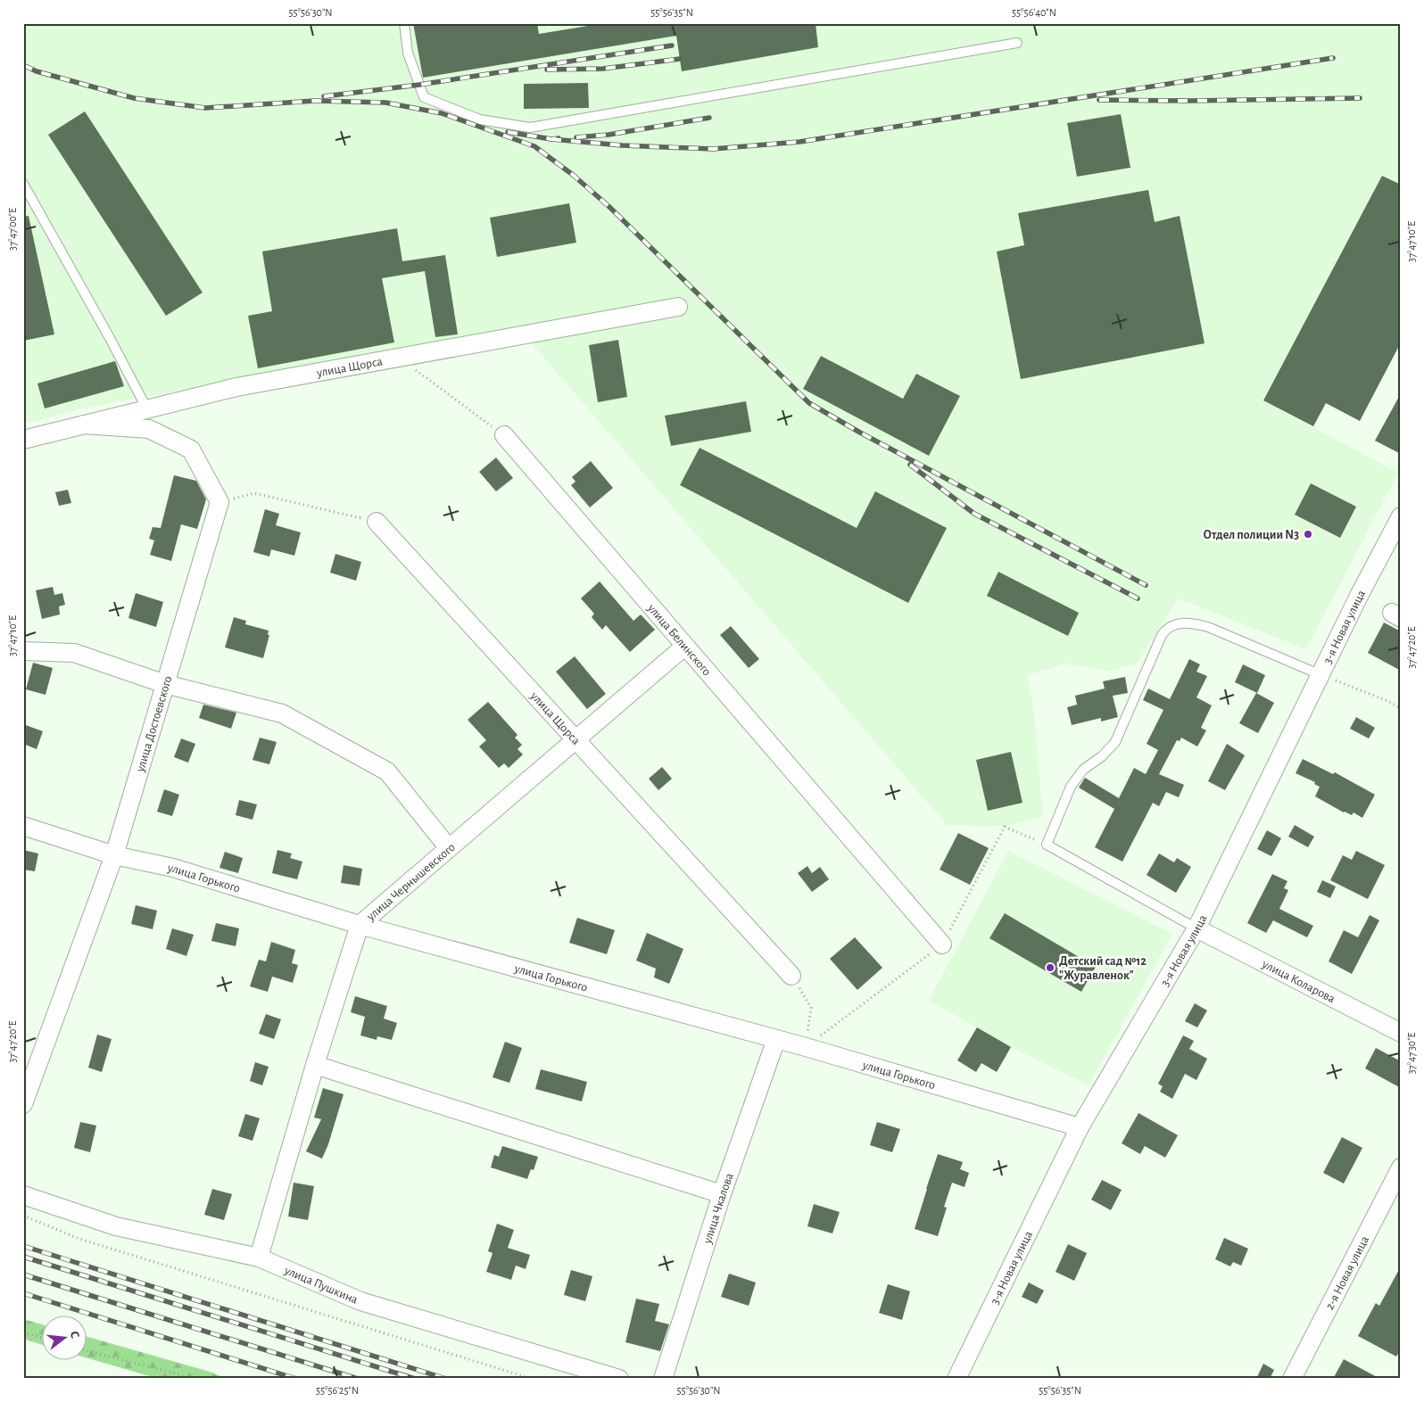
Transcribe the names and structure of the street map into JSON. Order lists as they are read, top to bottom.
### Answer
{
  "streets": {
    "street": [
      "улица Щорса",
      "3-я Новая улица",
      "улица Белинского",
      "улица Достоевского",
      "улица Горького",
      "улица Чернышевского",
      "улица Коларова",
      "улица Чкалова",
      "2-я Новая улица",
      "улица Пушкина"
    ]
  },
  "crossings": [
    ["улица Щорса", "улица Чернышевского"],
    ["3-я Новая улица", "улица Горького"],
    ["3-я Новая улица", "улица Коларова"],
    ["улица Белинского", "улица Чернышевского"],
    ["улица Достоевского", "улица Горького"],
    ["улица Горького", "улица Чернышевского"],
    ["улица Горького", "улица Чкалова"],
    ["улица Чернышевского", "улица Пушкина"]
  ],
  "places": ["Отдел полиции N3", "Детский сад №12 \"Журавленок\""],
  "north": "right",
  "coordinates": [
    "55°56'30\"N",
    "55°56'35\"N",
    "55°56'40\"N",
    "37°47'00\"E",
    "37°47'10\"E",
    "37°47'20\"E",
    "37°47'30\"E",
    "55°56'25\"N"
  ]
}
